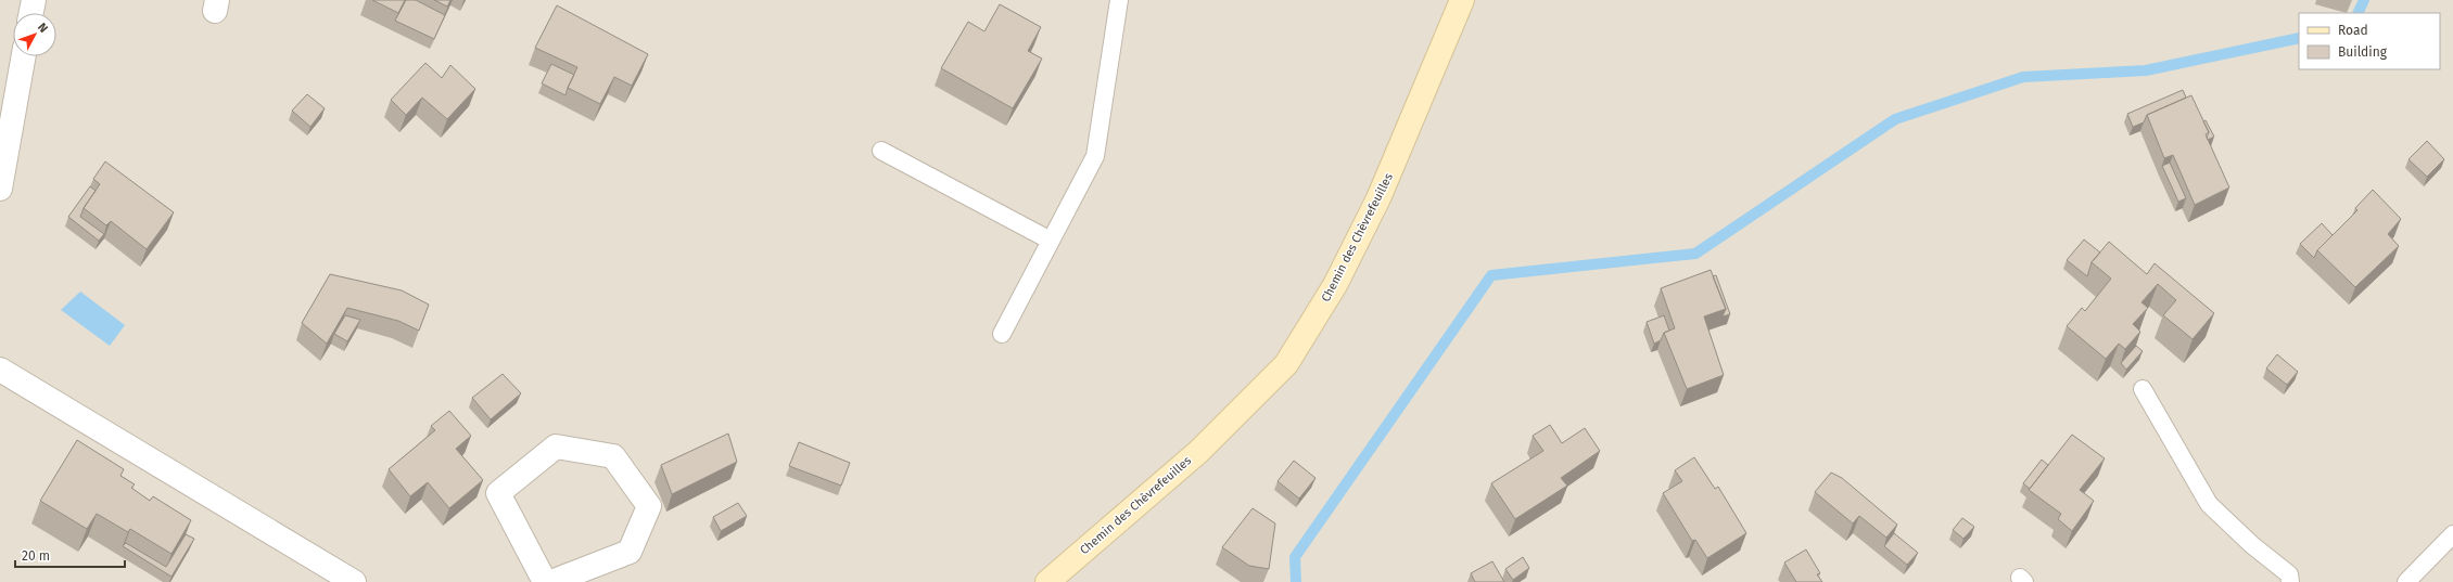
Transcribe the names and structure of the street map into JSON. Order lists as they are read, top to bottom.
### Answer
{
  "streets": {
    "street": ["Chemin des Chèvrefeuilles"]
  },
  "legend": ["Road", "Building"],
  "scale_bar": "20 m",
  "north": "top right"
}
